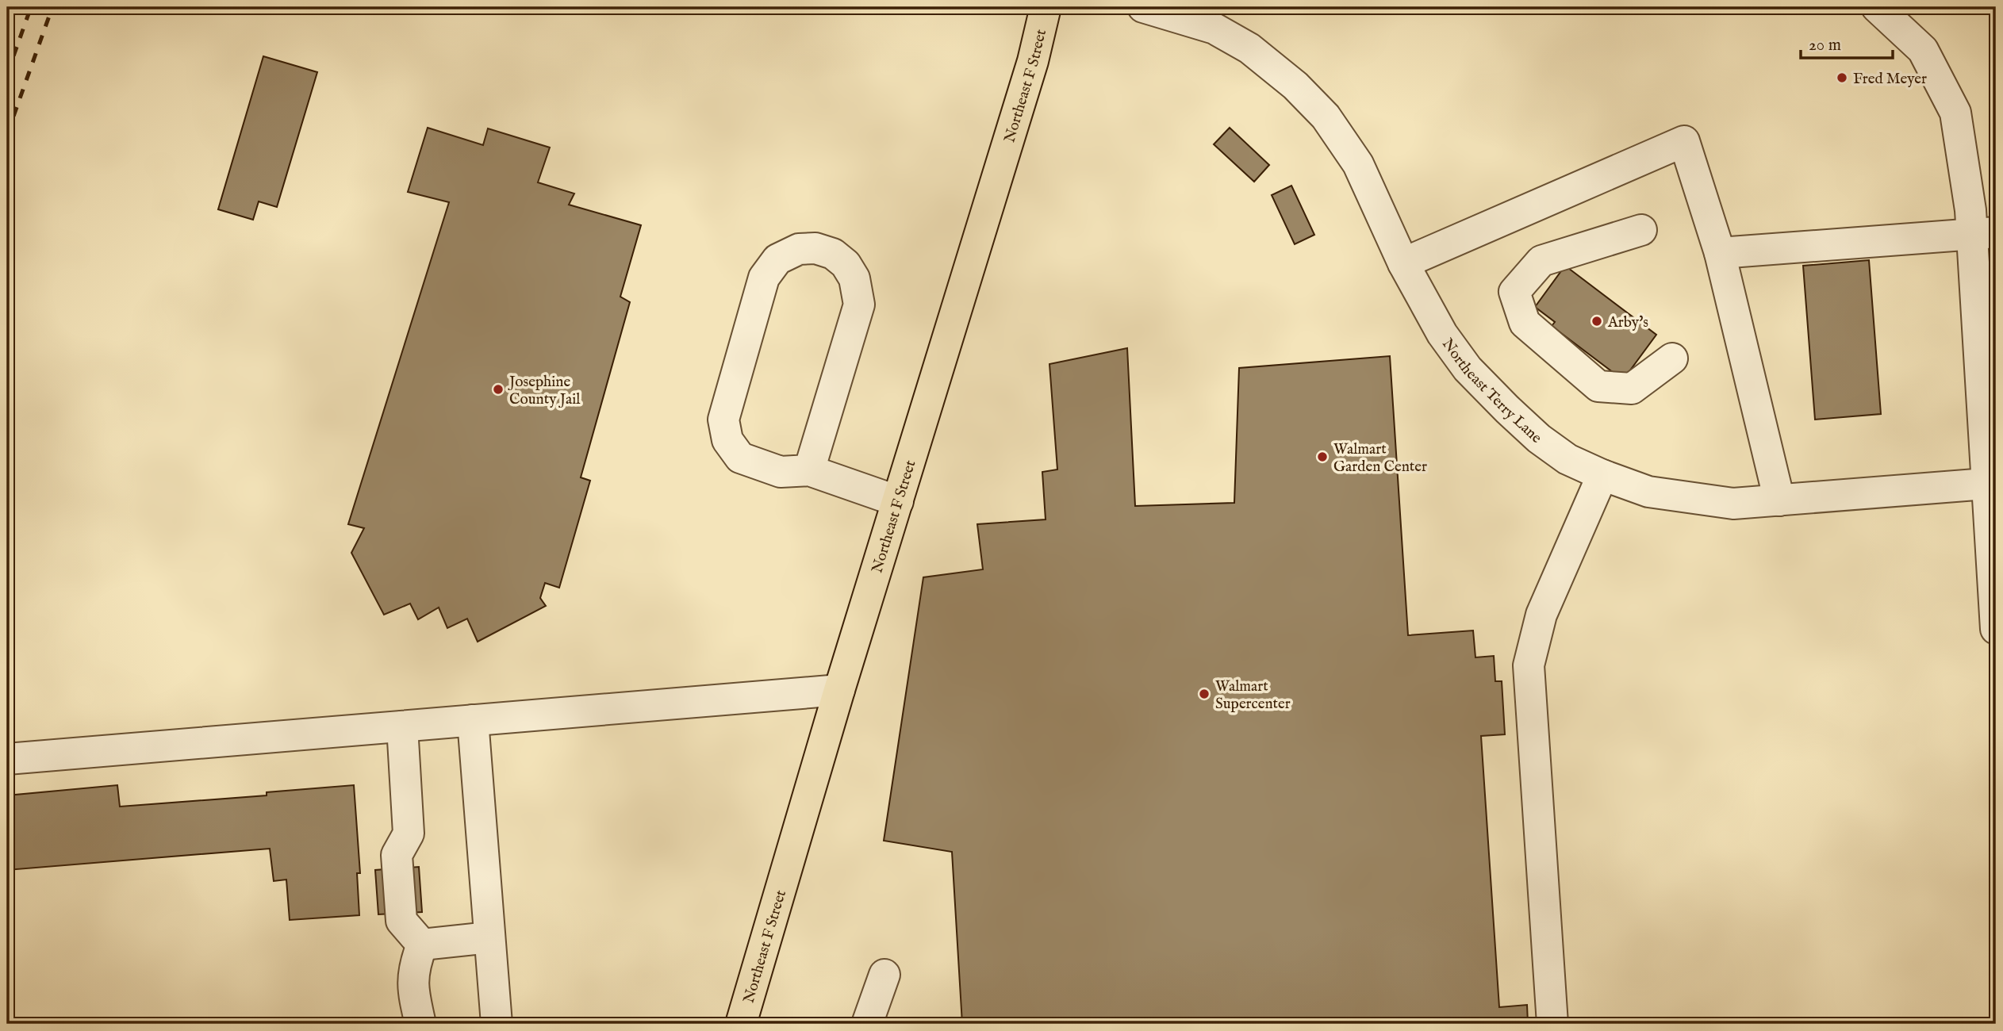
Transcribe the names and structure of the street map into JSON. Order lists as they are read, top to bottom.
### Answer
{
  "streets": {
    "main road": ["Northeast F Street"],
    "street": ["Northeast Terry Lane"]
  },
  "places": [
    "Fred Meyer",
    "Arby's",
    "Josephine County Jail",
    "Walmart Garden Center",
    "Walmart Supercenter"
  ],
  "scale_bar": "20 m"
}
